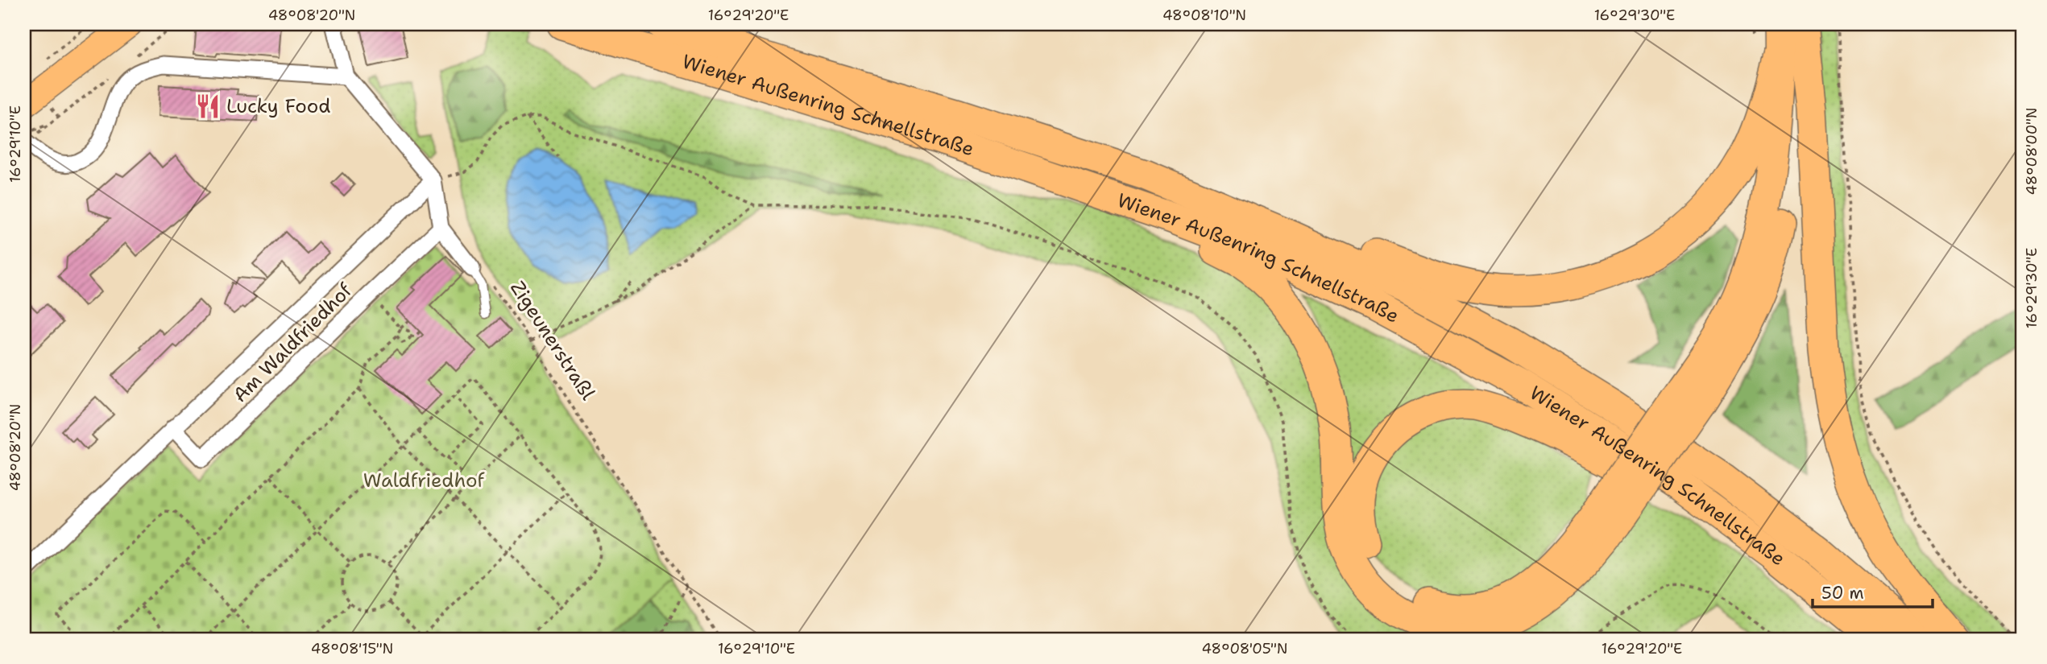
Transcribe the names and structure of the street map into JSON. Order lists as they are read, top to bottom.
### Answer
{
  "streets": {
    "highway": ["Wiener Außenring Schnellstraße"],
    "street": ["Am Waldfriedhof"],
    "path": ["Zigeunerstraßl"]
  },
  "parks": ["Waldfriedhof"],
  "places": {
    "restaurant": ["Lucky Food"]
  },
  "scale_bar": "50 m",
  "coordinates": [
    "48°08'20\"N",
    "16°29'20\"E",
    "48°08'10\"N",
    "16°29'30\"E",
    "16°29'10\"E",
    "48°08'00\"N",
    "48°08'15\"N",
    "48°08'05\"N"
  ]
}
